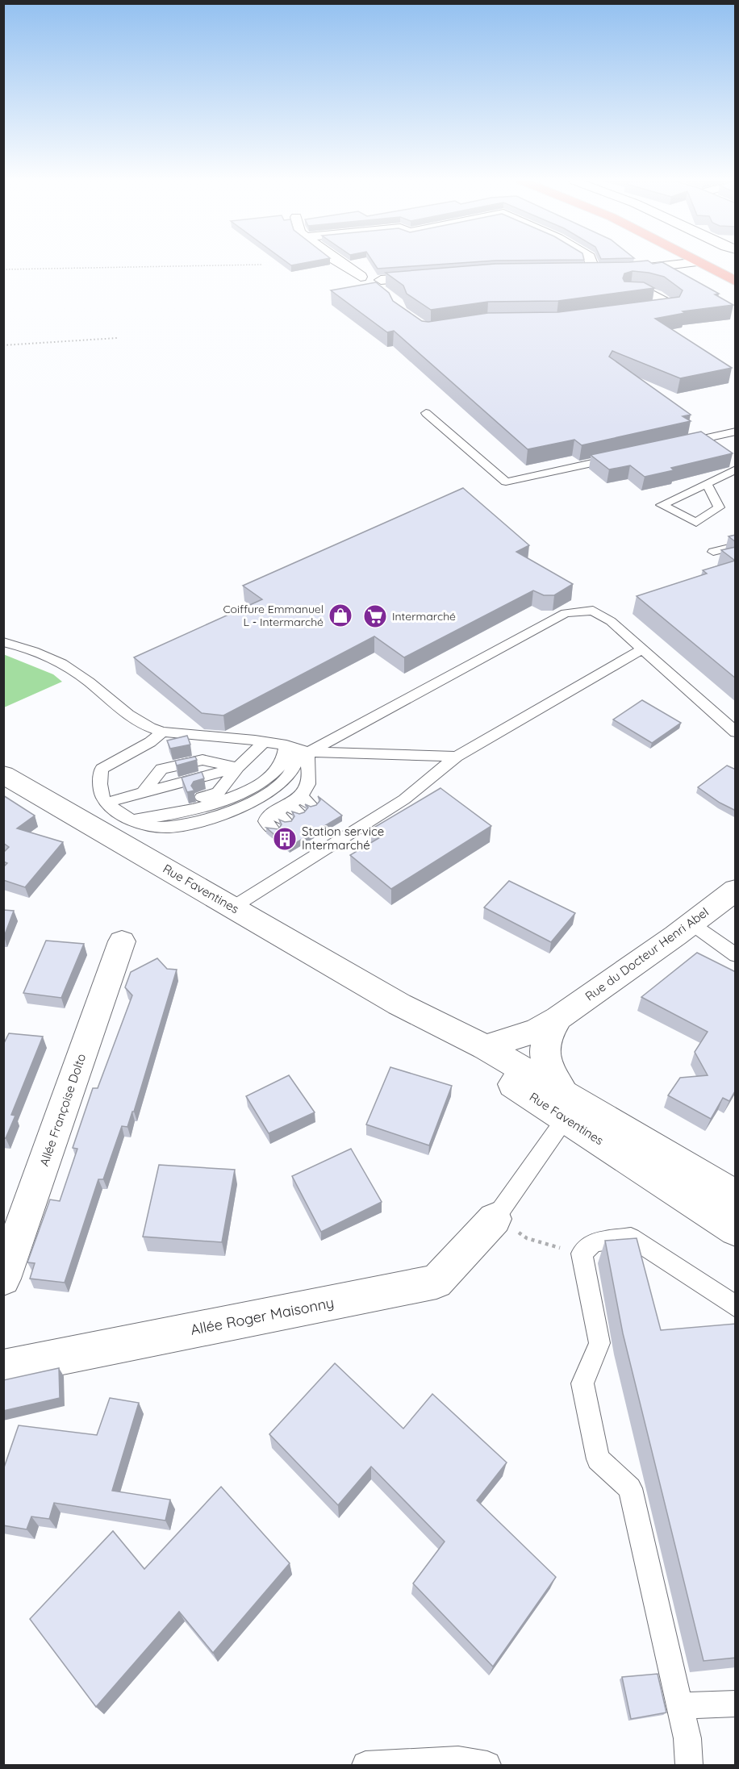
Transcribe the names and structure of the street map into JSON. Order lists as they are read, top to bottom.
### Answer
{
  "streets": {
    "street": [
      "Rue Faventines",
      "Rue du Docteur Henri Abel",
      "Allée Françoise Dolto",
      "Allée Roger Maisonny"
    ]
  },
  "crossings": [
    ["Rue Faventines", "Rue du Docteur Henri Abel"]
  ],
  "places": {
    "shop": ["Coiffure Emmanuel L - Intermarché"],
    "supermarket": ["Intermarché"],
    "building": ["Station service Intermarché"]
  }
}
